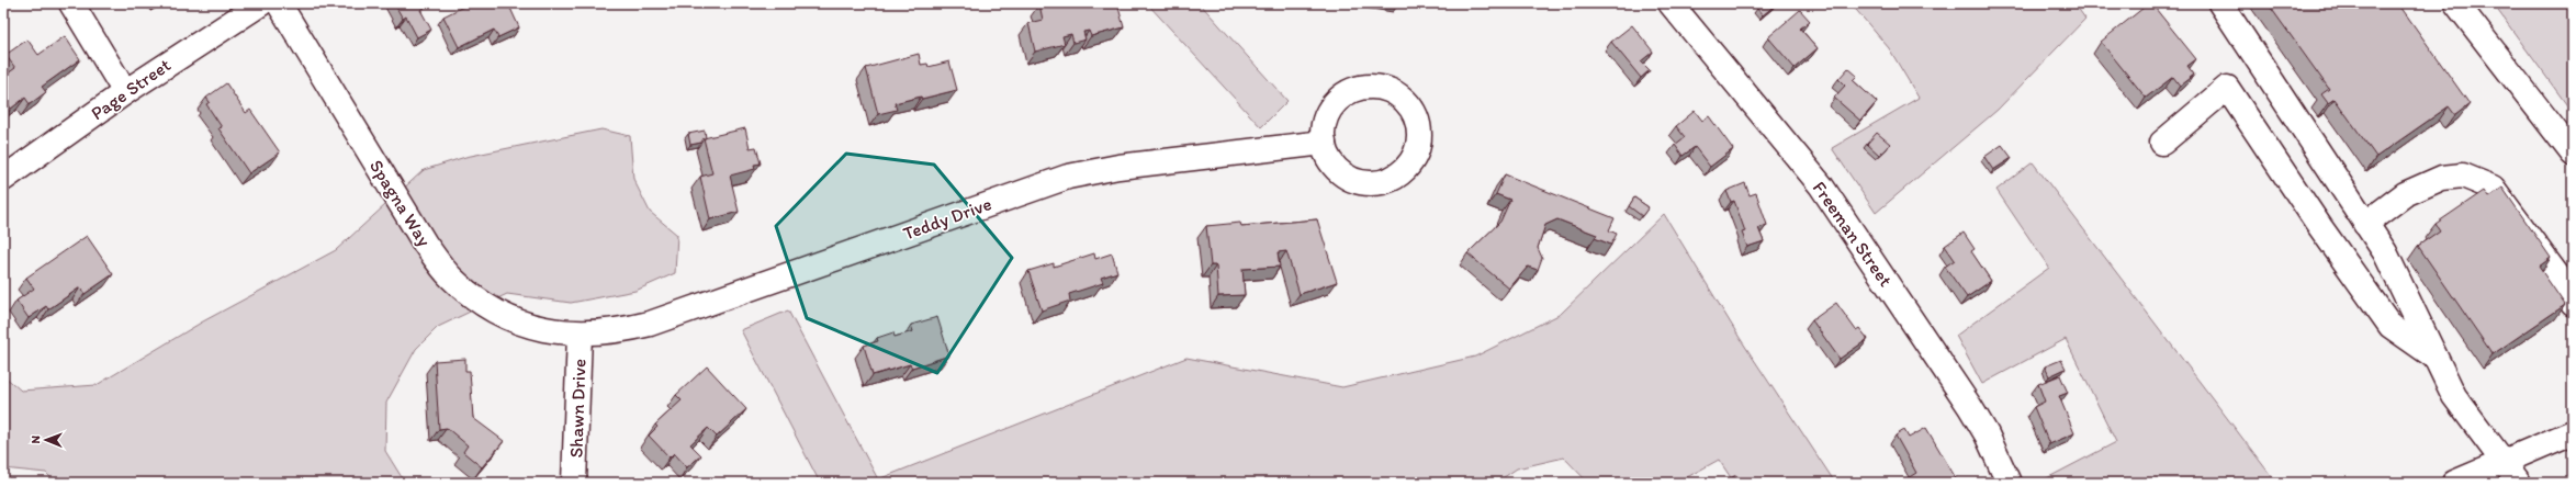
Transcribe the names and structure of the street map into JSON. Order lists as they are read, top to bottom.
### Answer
{
  "streets": {
    "street": [
      "Page Street",
      "Spagna Way",
      "Teddy Drive",
      "Freeman Street",
      "Shawn Drive"
    ]
  },
  "crossings": [
    ["Spagna Way", "Teddy Drive"],
    ["Spagna Way", "Shawn Drive"],
    ["Teddy Drive", "Shawn Drive"]
  ],
  "north": "left"
}
